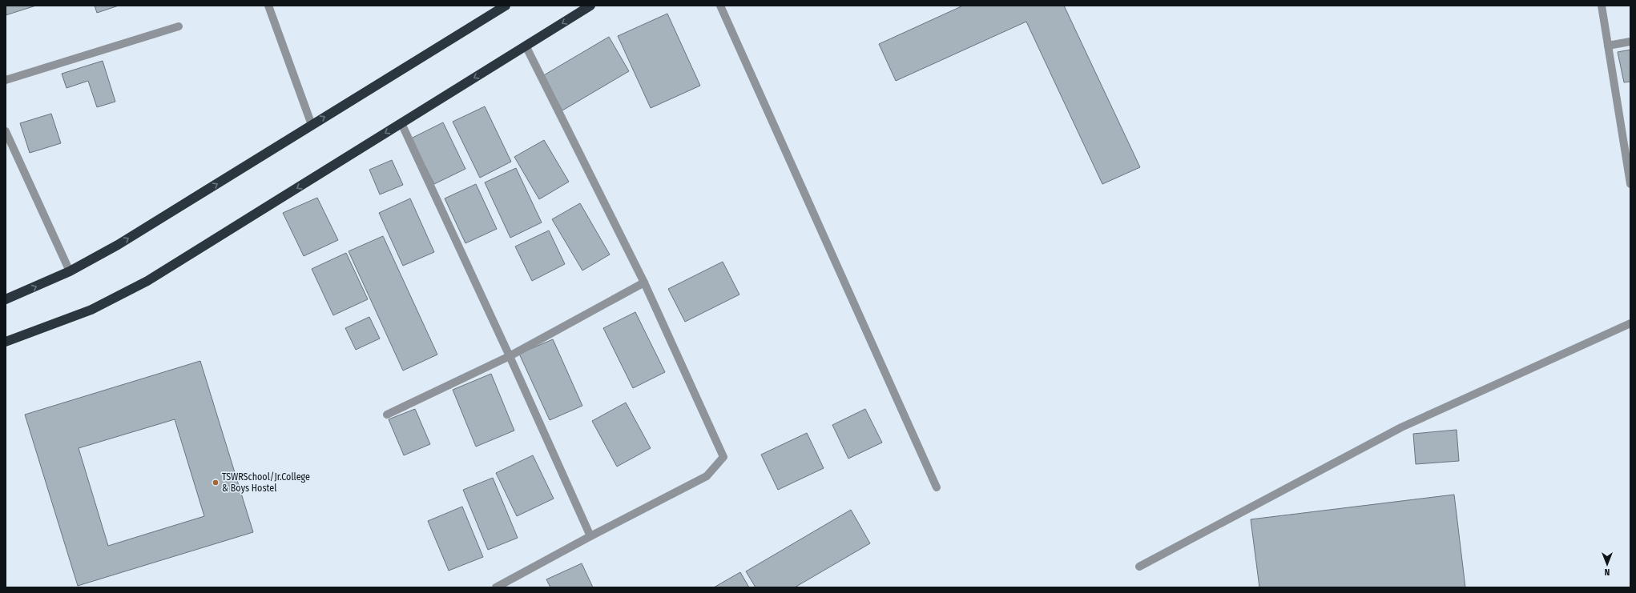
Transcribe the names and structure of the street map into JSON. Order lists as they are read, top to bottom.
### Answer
{
  "places": ["TSWRSchool/Jr.College & Boys Hostel"],
  "north": "bottom"
}
